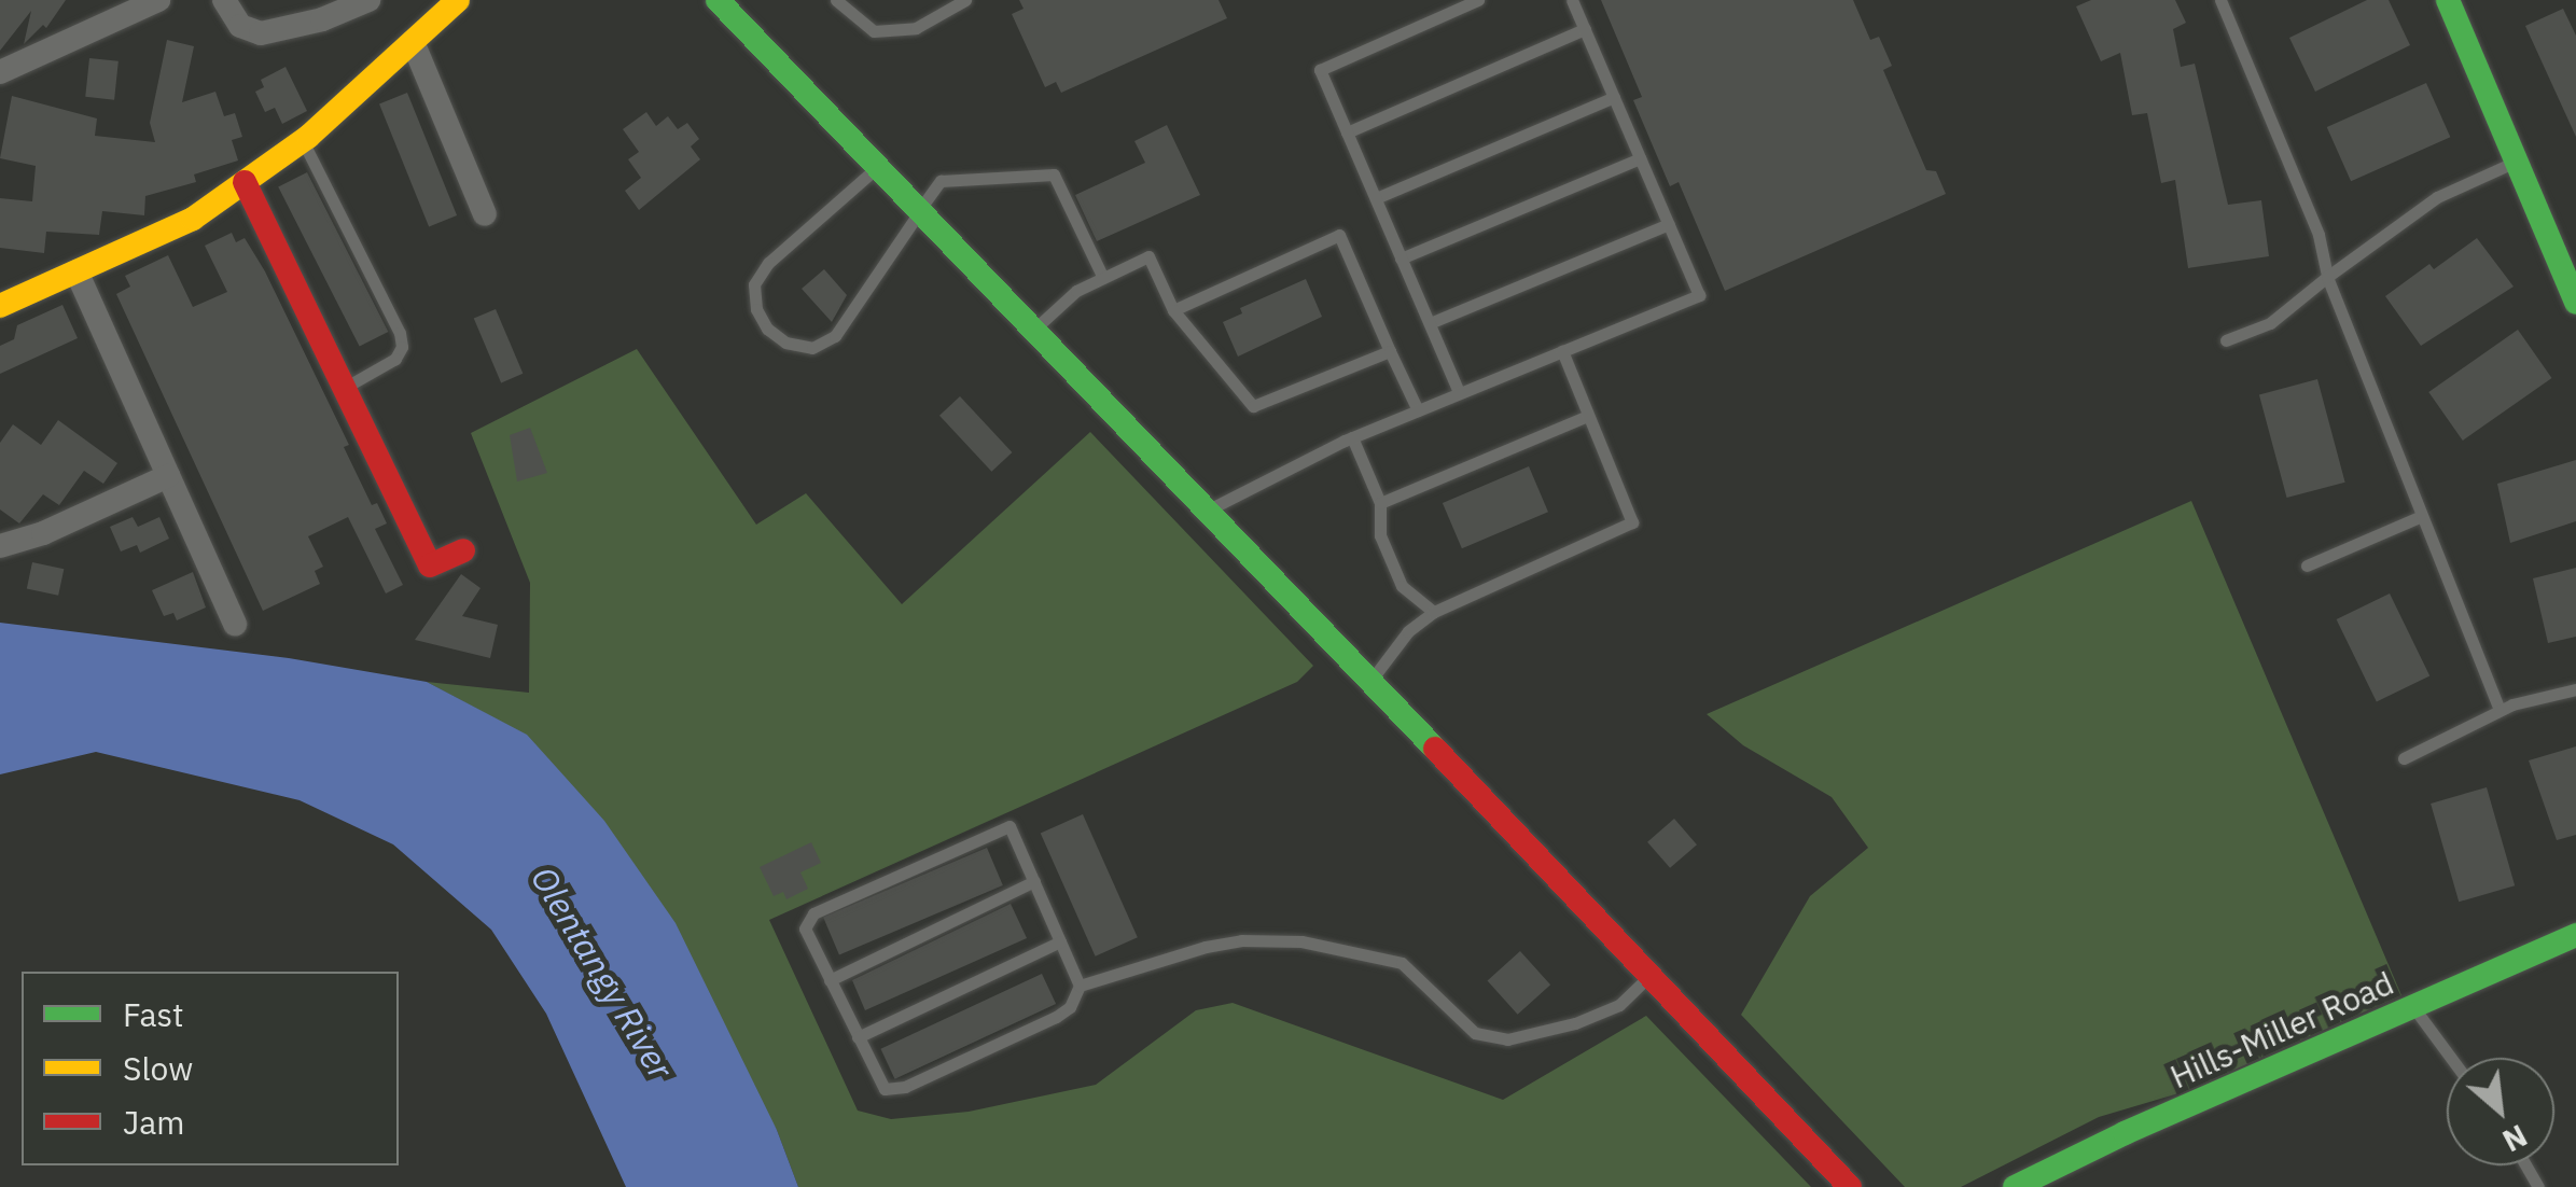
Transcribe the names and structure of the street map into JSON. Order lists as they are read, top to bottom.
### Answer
{
  "streets": {
    "main road": ["Hills-Miller Road"]
  },
  "water": ["Olentangy River"],
  "legend": ["Fast", "Slow", "Jam"],
  "north": "bottom right"
}
